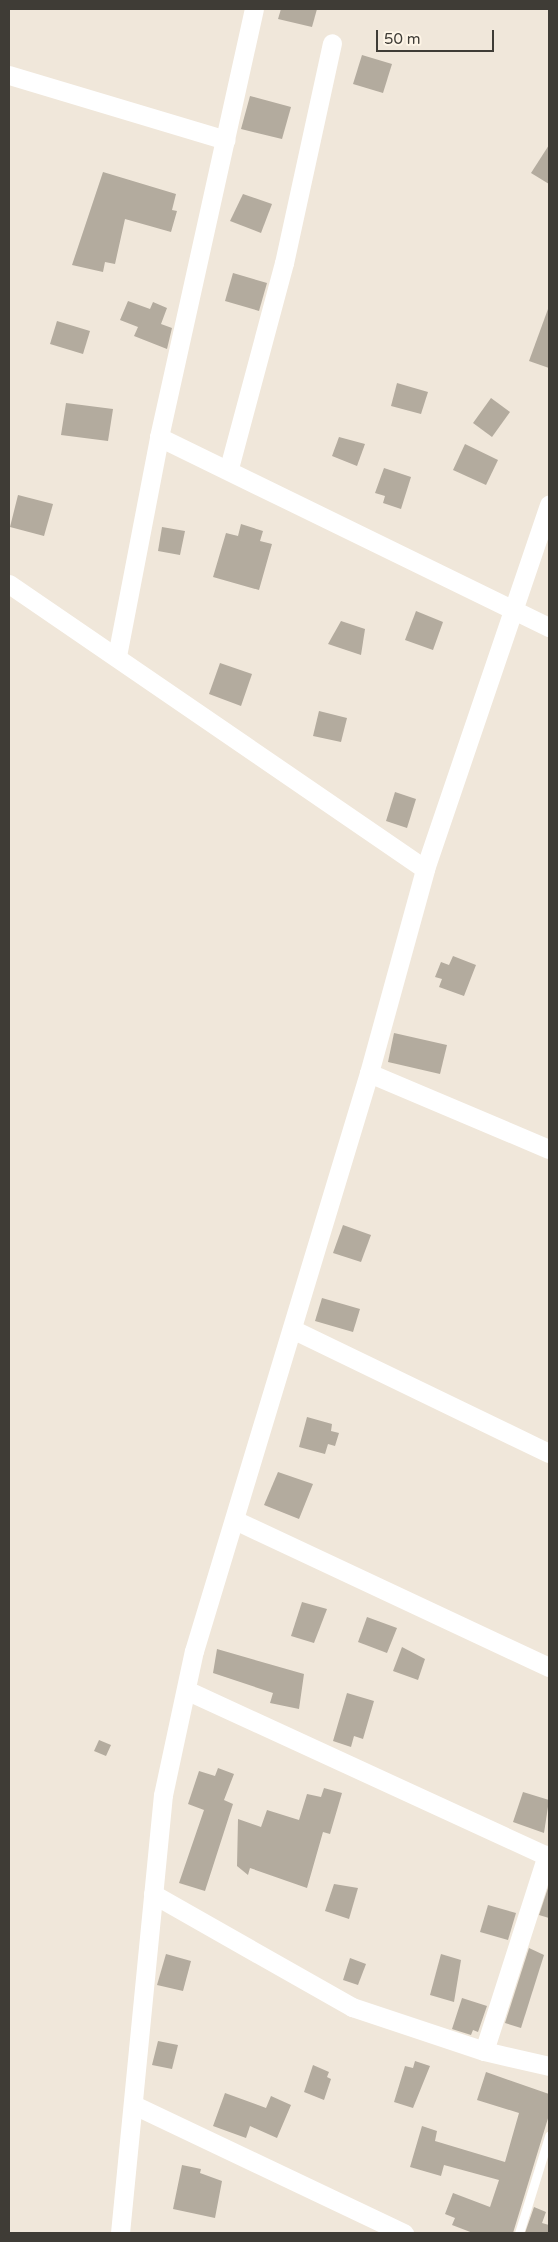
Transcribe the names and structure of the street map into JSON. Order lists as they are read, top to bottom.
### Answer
{
  "scale_bar": "50 m"
}
